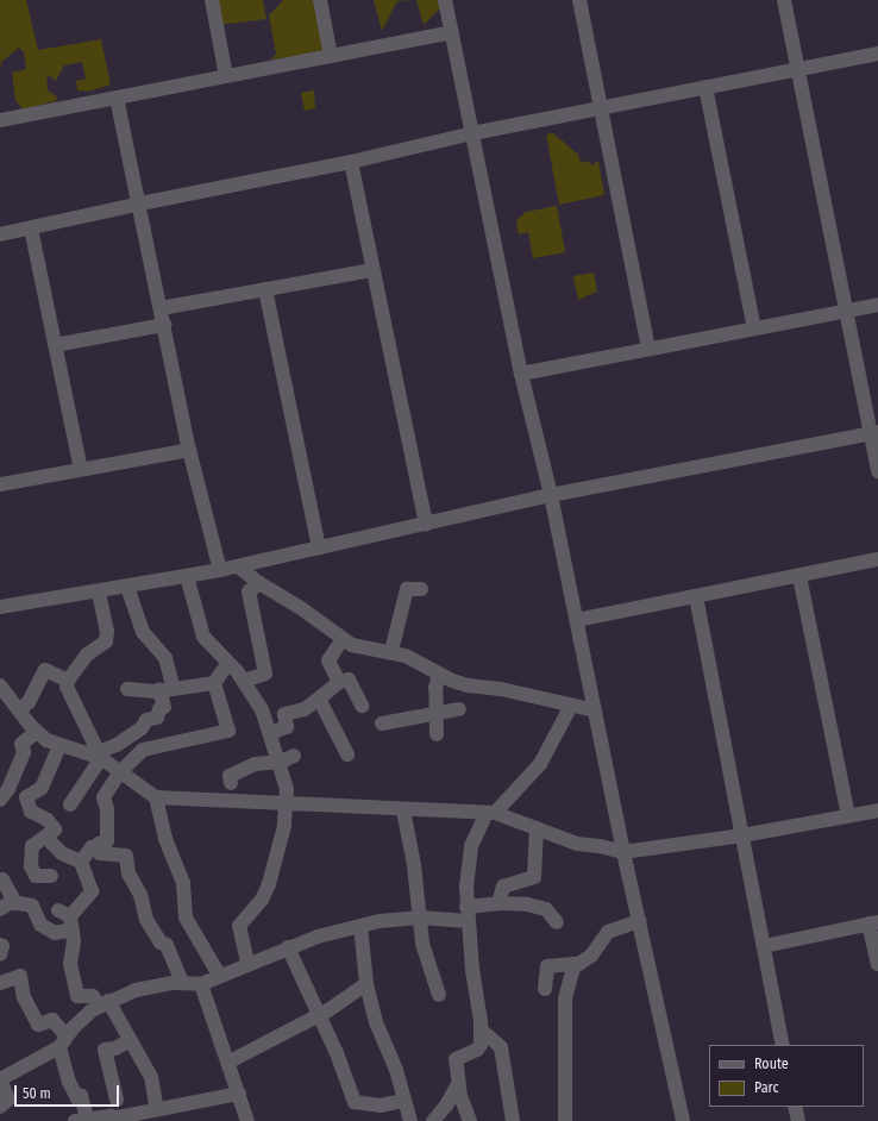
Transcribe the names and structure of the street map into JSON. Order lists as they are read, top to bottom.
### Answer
{
  "legend": ["Route", "Parc"],
  "scale_bar": "50 m"
}
